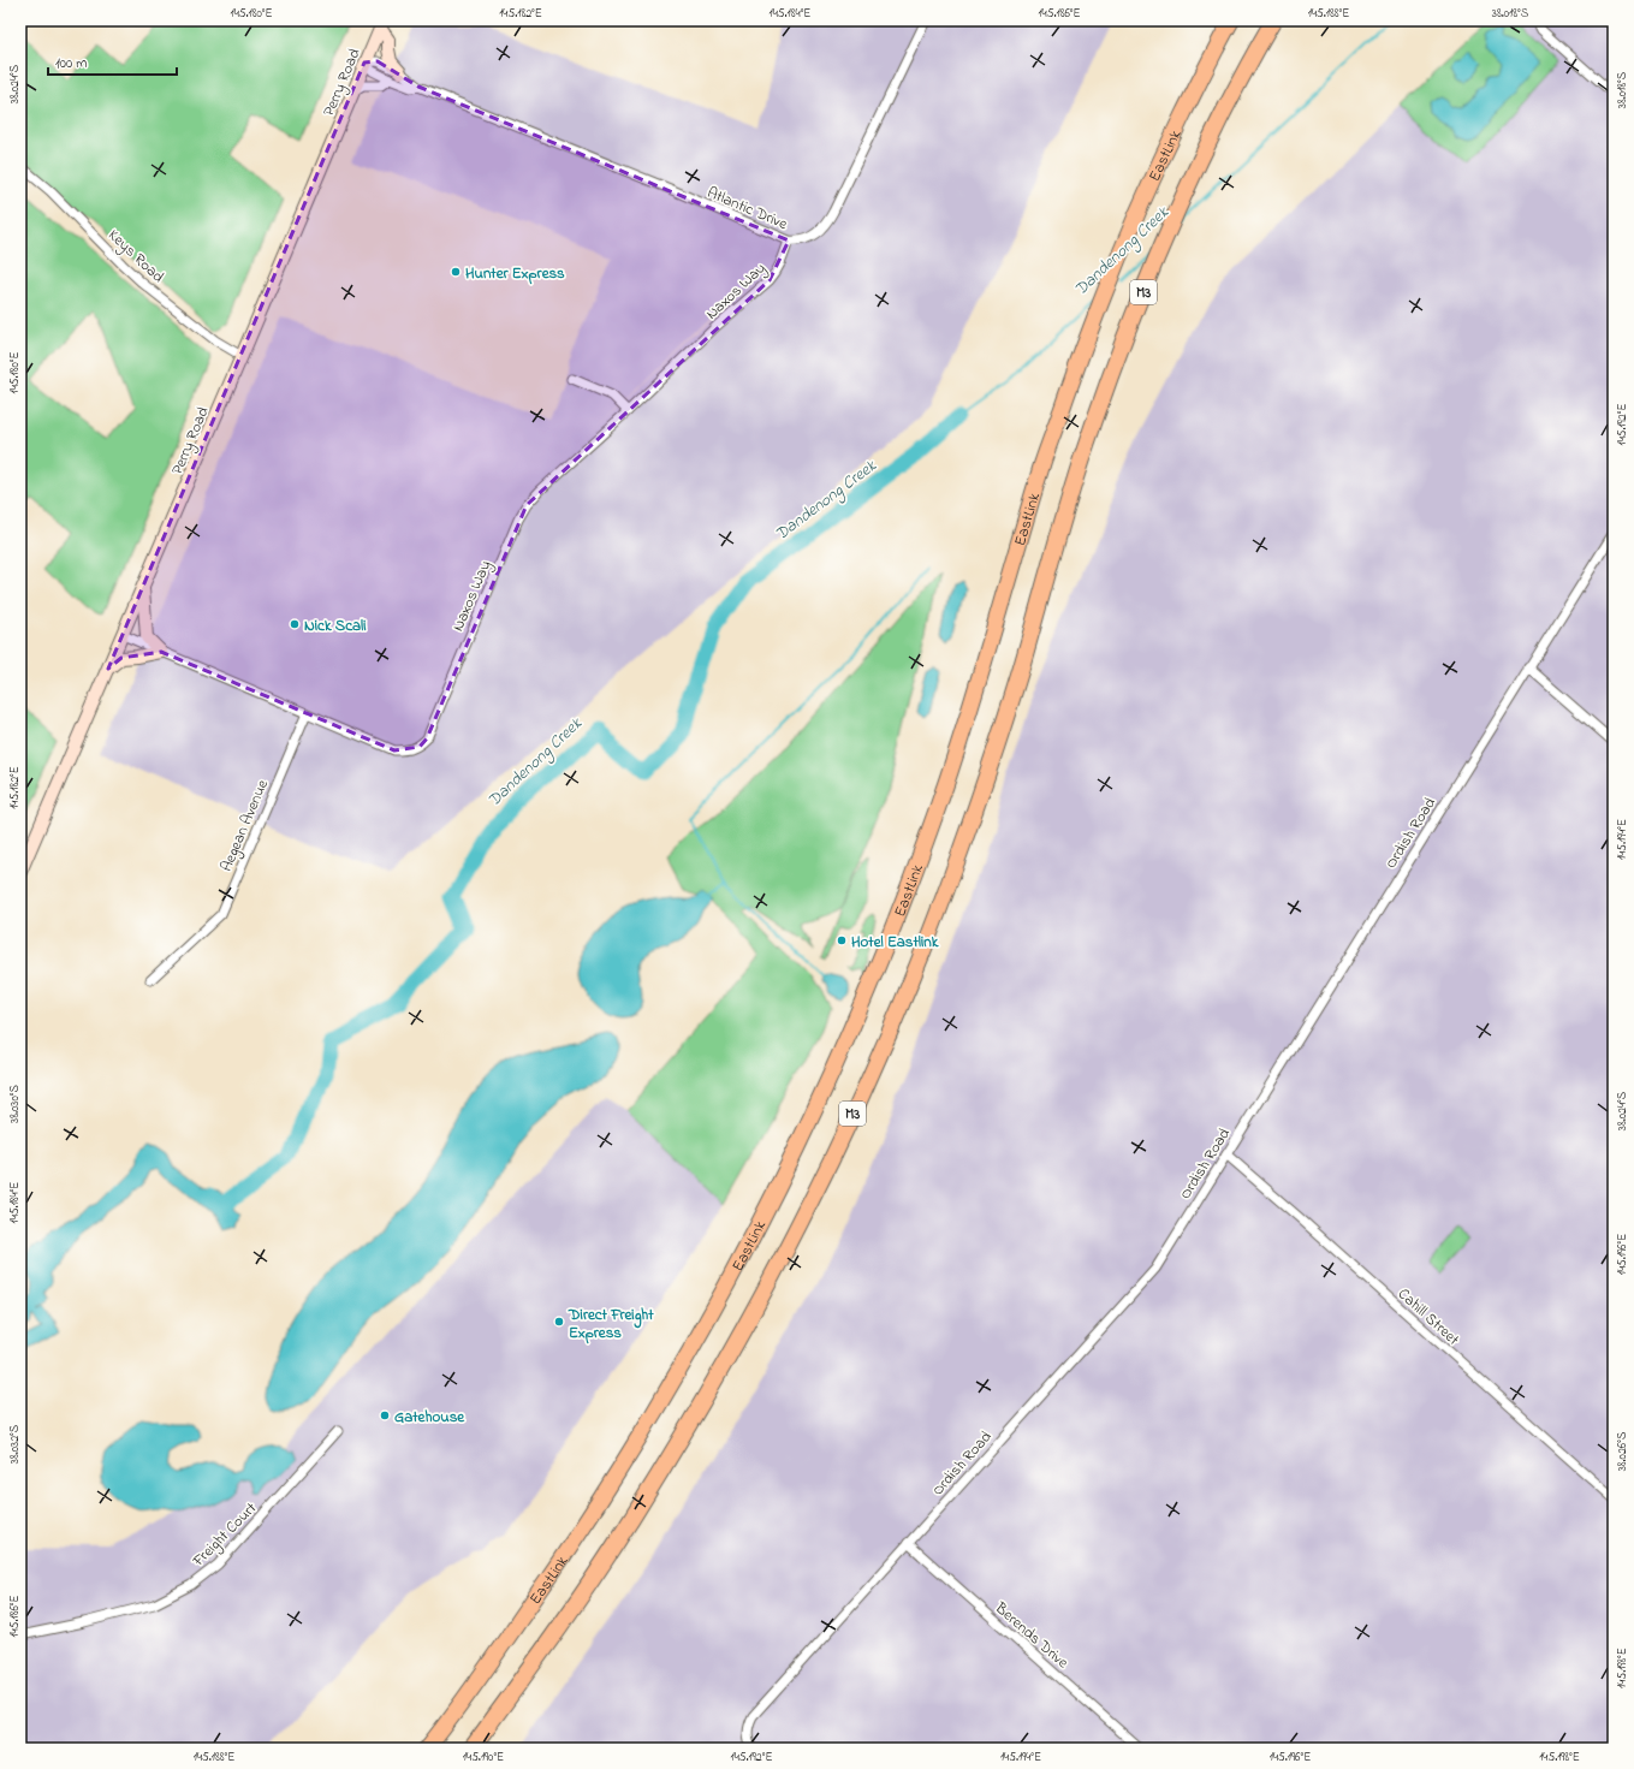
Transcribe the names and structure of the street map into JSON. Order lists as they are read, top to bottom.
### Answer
{
  "streets": {
    "highway": ["EastLink", "M3"],
    "main road": ["Perry Road"],
    "street": [
      "Atlantic Drive",
      "Keys Road",
      "Naxos Way",
      "Aegean Avenue",
      "Ordish Road",
      "Cahill Street",
      "Freight Court",
      "Berends Drive"
    ]
  },
  "crossings": [
    ["Perry Road", "Atlantic Drive"],
    ["Perry Road", "Keys Road"],
    ["Perry Road", "Naxos Way"],
    ["Atlantic Drive", "Naxos Way"],
    ["Naxos Way", "Aegean Avenue"],
    ["Ordish Road", "Cahill Street"],
    ["Ordish Road", "Berends Drive"]
  ],
  "water": ["Dandenong Creek"],
  "places": [
    "Hunter Express",
    "Nick Scali",
    "Hotel Eastlink",
    "Direct Freight Express",
    "Gatehouse"
  ],
  "scale_bar": "100 m",
  "coordinates": [
    "145.180°E",
    "145.182°E",
    "145.184°E",
    "145.186°E",
    "145.188°E",
    "38.018°S",
    "38.024°S",
    "145.192°E",
    "145.194°E",
    "38.030°S",
    "145.196°E",
    "38.032°S",
    "38.026°S",
    "145.198°E",
    "145.190°E"
  ]
}
